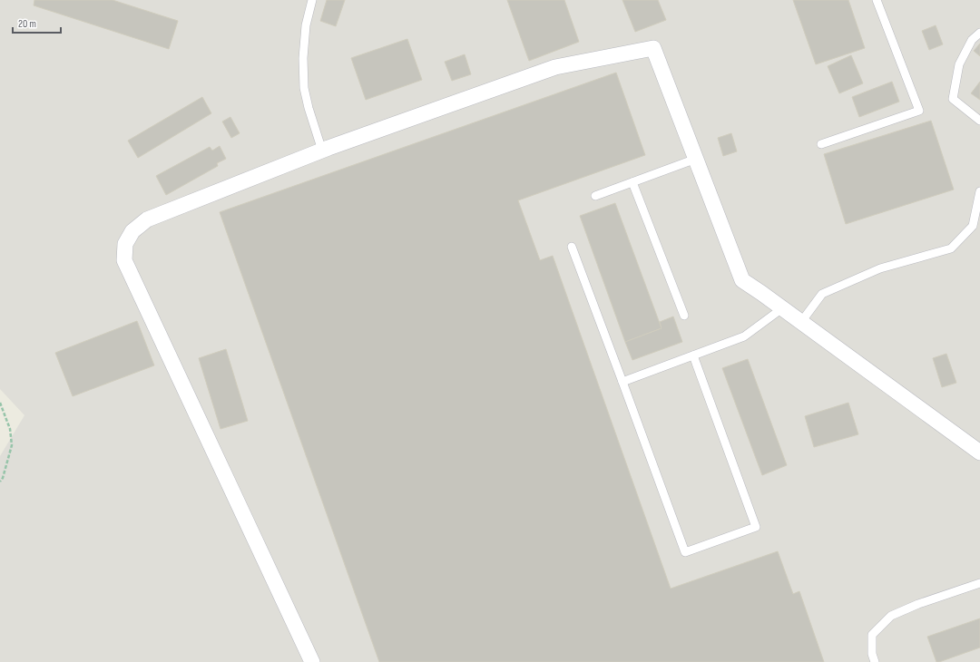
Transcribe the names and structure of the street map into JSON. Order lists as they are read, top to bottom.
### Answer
{
  "scale_bar": "20 m"
}
